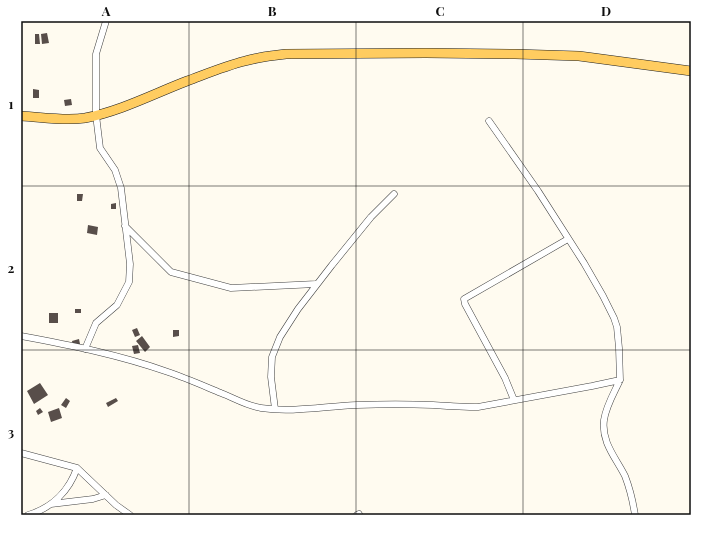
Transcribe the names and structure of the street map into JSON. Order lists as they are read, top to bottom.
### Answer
{
  "grid": {
    "columns": [
      "A",
      "B",
      "C",
      "D"
    ],
    "rows": ["1", "2", "3"]
  }
}
